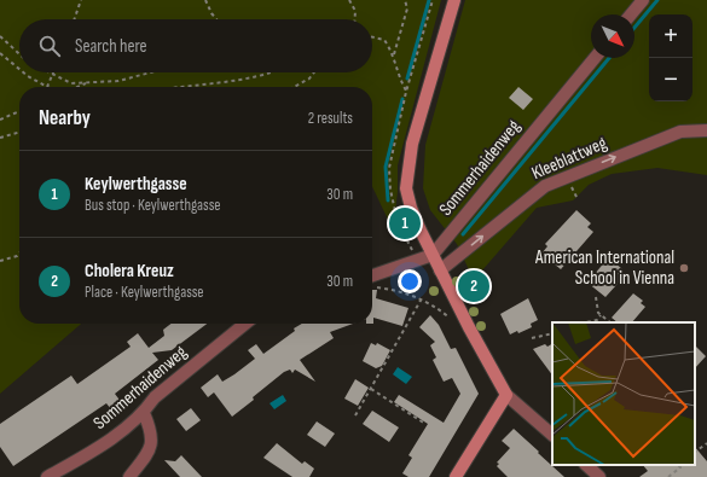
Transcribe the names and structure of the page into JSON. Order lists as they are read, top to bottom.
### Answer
{
  "streets": {
    "street": ["Kleeblattweg", "Sommerhaidenweg"]
  },
  "one_way": ["Kleeblattweg"],
  "places": ["American International School in Vienna"],
  "north": "bottom right",
  "page": {
    "map_buttons": ["+", "−"],
    "search": "Search here",
    "heading": ["Nearby", "2 results"],
    "list": [
      {
        "mark": "1",
        "name": "Keylwerthgasse",
        "note": "Bus stop · Keylwerthgasse",
        "value": "30 m"
      },
      {
        "mark": "2",
        "name": "Cholera Kreuz",
        "note": "Place · Keylwerthgasse",
        "value": "30 m"
      }
    ],
    "pins": ["1", "2"]
  }
}
